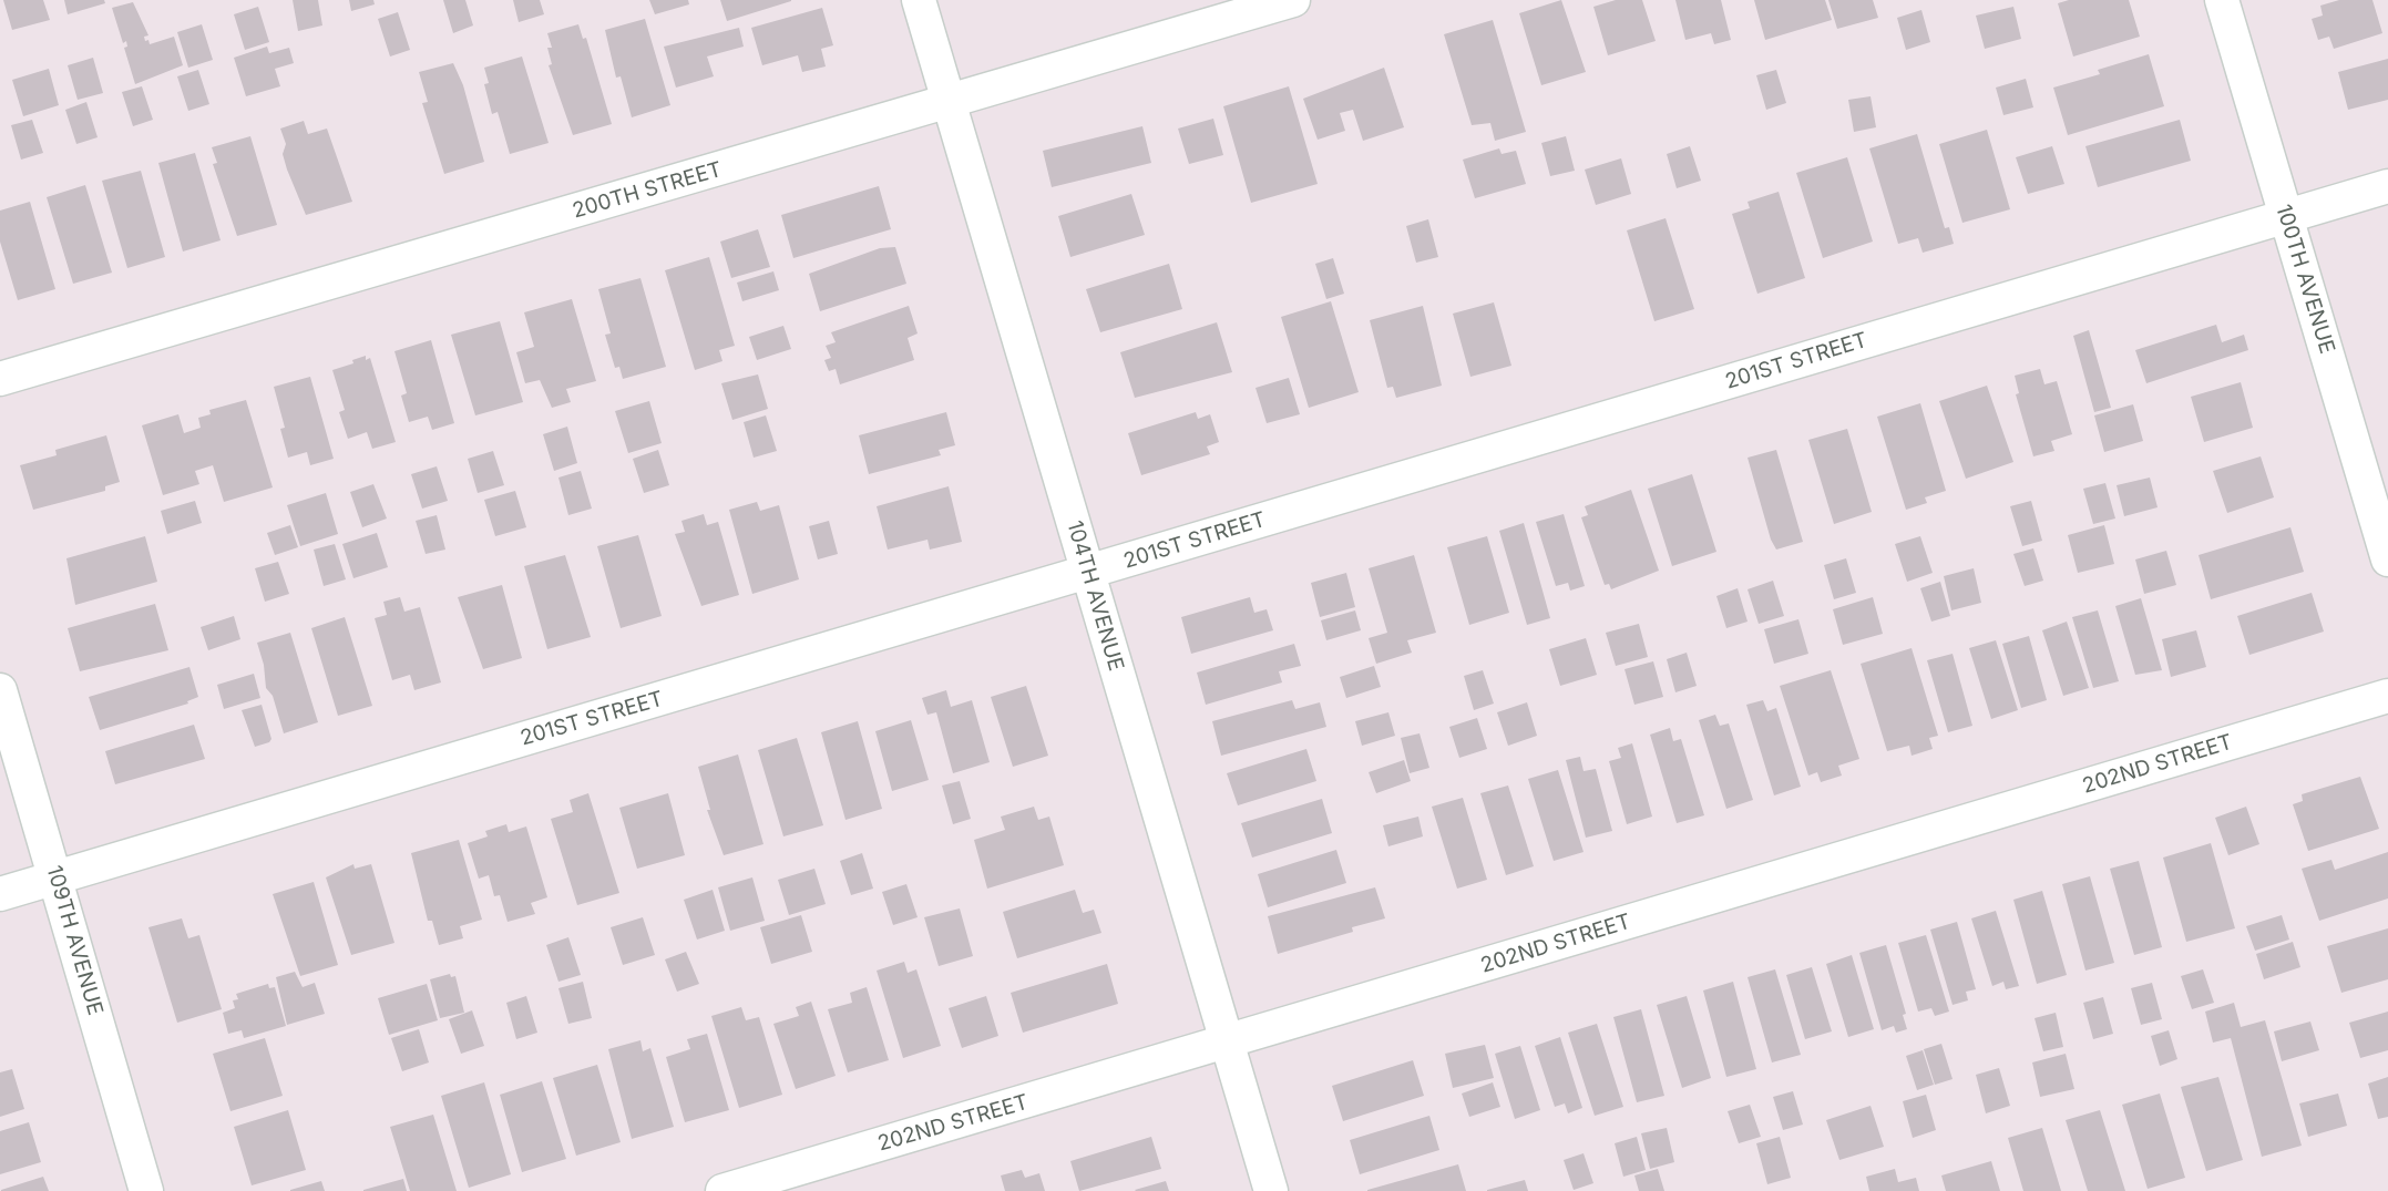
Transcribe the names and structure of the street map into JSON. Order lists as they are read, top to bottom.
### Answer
{
  "streets": {
    "street": [
      "200TH STREET",
      "100TH AVENUE",
      "201ST STREET",
      "104TH AVENUE",
      "202ND STREET",
      "109TH AVENUE"
    ]
  },
  "crossings": [
    ["200TH STREET", "104TH AVENUE"],
    ["100TH AVENUE", "201ST STREET"],
    ["201ST STREET", "104TH AVENUE"],
    ["201ST STREET", "109TH AVENUE"],
    ["104TH AVENUE", "202ND STREET"]
  ]
}
